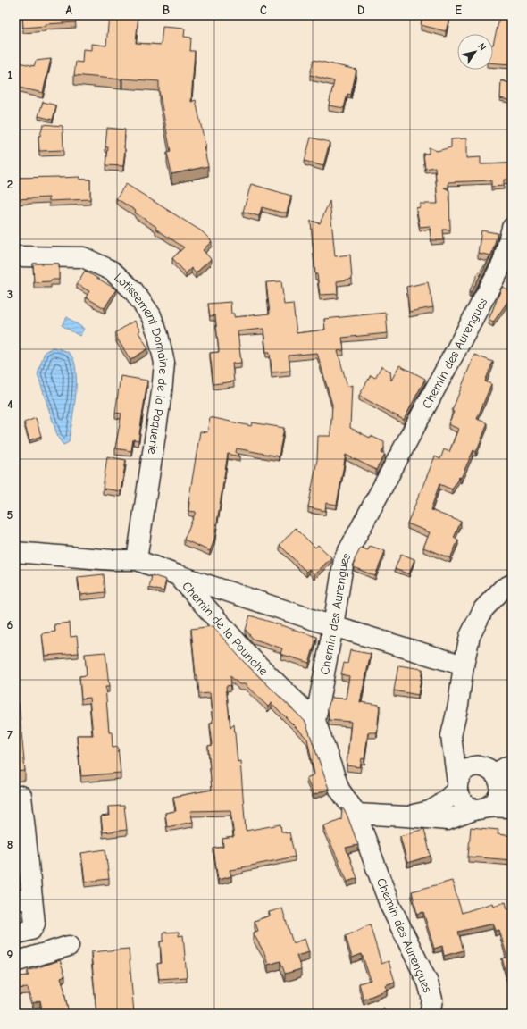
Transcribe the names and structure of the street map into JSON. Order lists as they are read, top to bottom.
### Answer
{
  "streets": {
    "street": ["Chemin des Aurengues", "Lotissement Domaine de la Paquerie", "Chemin de la Pounche"]
  },
  "crossings": [
    ["Chemin des Aurengues", "Chemin de la Pounche"],
    ["Lotissement Domaine de la Paquerie", "Chemin de la Pounche"]
  ],
  "north": "top right",
  "grid": {
    "columns": [
      "A",
      "B",
      "C",
      "D",
      "E"
    ],
    "rows": [
      "1",
      "2",
      "3",
      "4",
      "5",
      "6",
      "7",
      "8",
      "9"
    ]
  }
}
